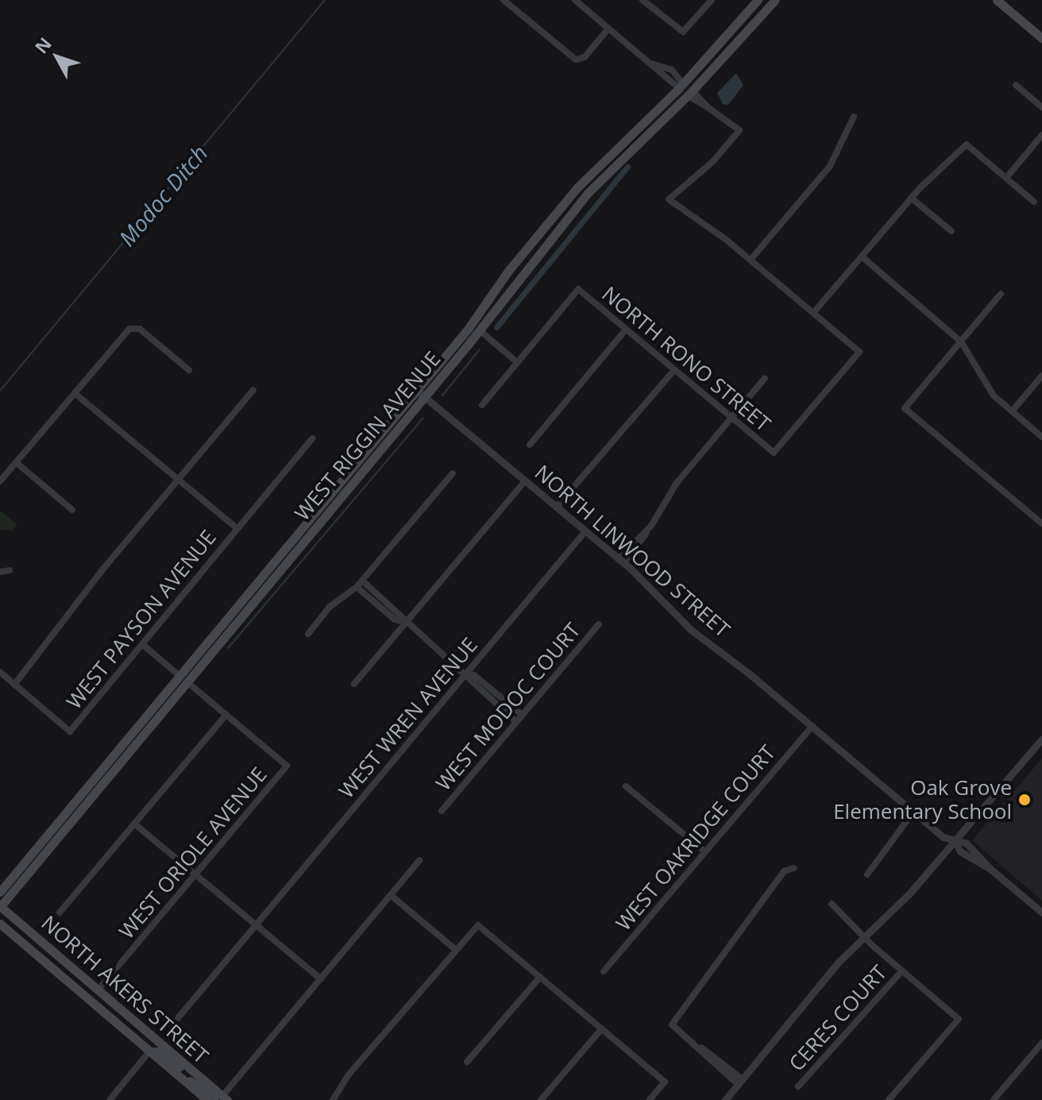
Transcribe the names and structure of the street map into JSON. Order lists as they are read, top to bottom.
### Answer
{
  "streets": {
    "main road": ["WEST RIGGIN AVENUE", "NORTH AKERS STREET"],
    "street": [
      "NORTH RONO STREET",
      "NORTH LINWOOD STREET",
      "WEST PAYSON AVENUE",
      "WEST MODOC COURT",
      "WEST WREN AVENUE",
      "WEST OAKRIDGE COURT",
      "WEST ORIOLE AVENUE",
      "CERES COURT"
    ]
  },
  "crossings": [
    ["WEST RIGGIN AVENUE", "NORTH LINWOOD STREET"],
    ["WEST RIGGIN AVENUE", "NORTH AKERS STREET"],
    ["NORTH LINWOOD STREET", "WEST WREN AVENUE"],
    ["NORTH LINWOOD STREET", "WEST OAKRIDGE COURT"],
    ["WEST ORIOLE AVENUE", "NORTH AKERS STREET"]
  ],
  "water": ["Modoc Ditch"],
  "places": ["Oak Grove Elementary School"],
  "north": "top left"
}
